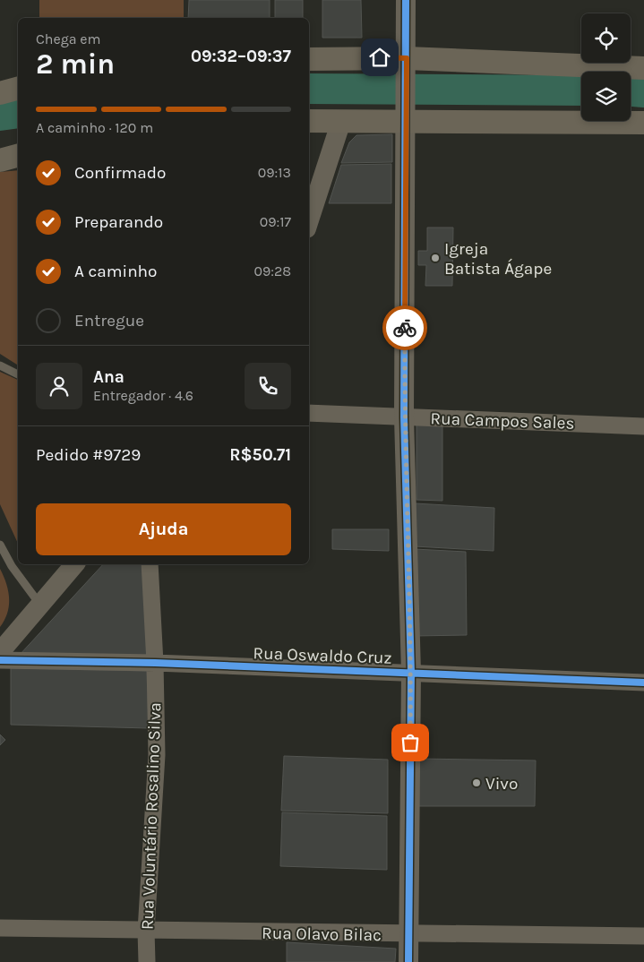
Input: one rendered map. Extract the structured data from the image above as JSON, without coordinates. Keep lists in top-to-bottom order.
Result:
{
  "streets": {
    "street": [
      "Rua Campos Sales",
      "Rua Oswaldo Cruz",
      "Rua Voluntário Rosalino Silva",
      "Rua Olavo Bilac"
    ]
  },
  "crossings": [
    ["Rua Oswaldo Cruz", "Rua Voluntário Rosalino Silva"],
    ["Rua Voluntário Rosalino Silva", "Rua Olavo Bilac"]
  ],
  "places": ["Igreja Batista Ágape", "Vivo"],
  "page": {
    "heading": ["2 min", "Chega em", "09:32–09:37"],
    "panel": [
      "Ana",
      "Entregador · 4.6",
      "Pedido #9729",
      "R$50.71"
    ],
    "bar": "A caminho · 120 m",
    "list": [
      ["Confirmado", "09:13"],
      ["Preparando", "09:17"],
      ["A caminho", "09:28"],
      "Entregue"
    ],
    "buttons": "Ajuda"
  }
}
